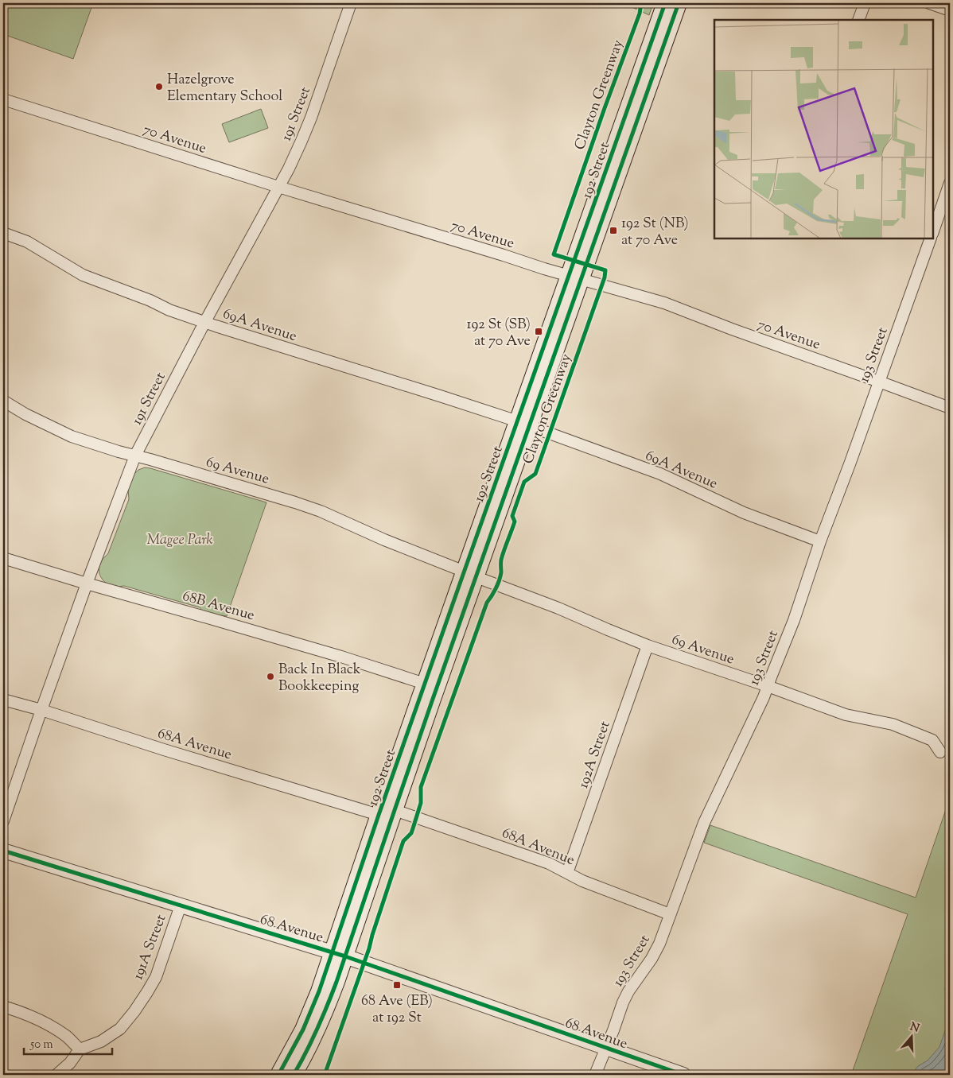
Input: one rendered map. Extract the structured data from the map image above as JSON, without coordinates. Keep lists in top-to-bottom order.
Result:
{
  "streets": {
    "main road": ["192 Street"],
    "street": [
      "191 Street",
      "70 Avenue",
      "69A Avenue",
      "193 Street",
      "69 Avenue",
      "68B Avenue",
      "68A Avenue",
      "192A Street",
      "68 Avenue",
      "191A Street"
    ],
    "cycle path": ["Clayton Greenway"]
  },
  "crossings": [
    ["191 Street", "70 Avenue"],
    ["191 Street", "69A Avenue"],
    ["191 Street", "69 Avenue"],
    ["191 Street", "68B Avenue"],
    ["191 Street", "68A Avenue"],
    ["70 Avenue", "192 Street"],
    ["70 Avenue", "193 Street"],
    ["192 Street", "69A Avenue"],
    ["192 Street", "69 Avenue"],
    ["192 Street", "68B Avenue"],
    ["192 Street", "68A Avenue"],
    ["192 Street", "68 Avenue"],
    ["69A Avenue", "193 Street"],
    ["193 Street", "69 Avenue"],
    ["193 Street", "68A Avenue"],
    ["193 Street", "68 Avenue"],
    ["69 Avenue", "192A Street"],
    ["68A Avenue", "192A Street"],
    ["68 Avenue", "191A Street"]
  ],
  "parks": ["Magee Park"],
  "places": {
    "other": ["Hazelgrove Elementary School", "Back In Black Bookkeeping"],
    "transit": ["192 St (NB) at 70 Ave", "192 St (SB) at 70 Ave", "68 Ave (EB) at 192 St"]
  },
  "scale_bar": "50 m",
  "north": "top"
}
